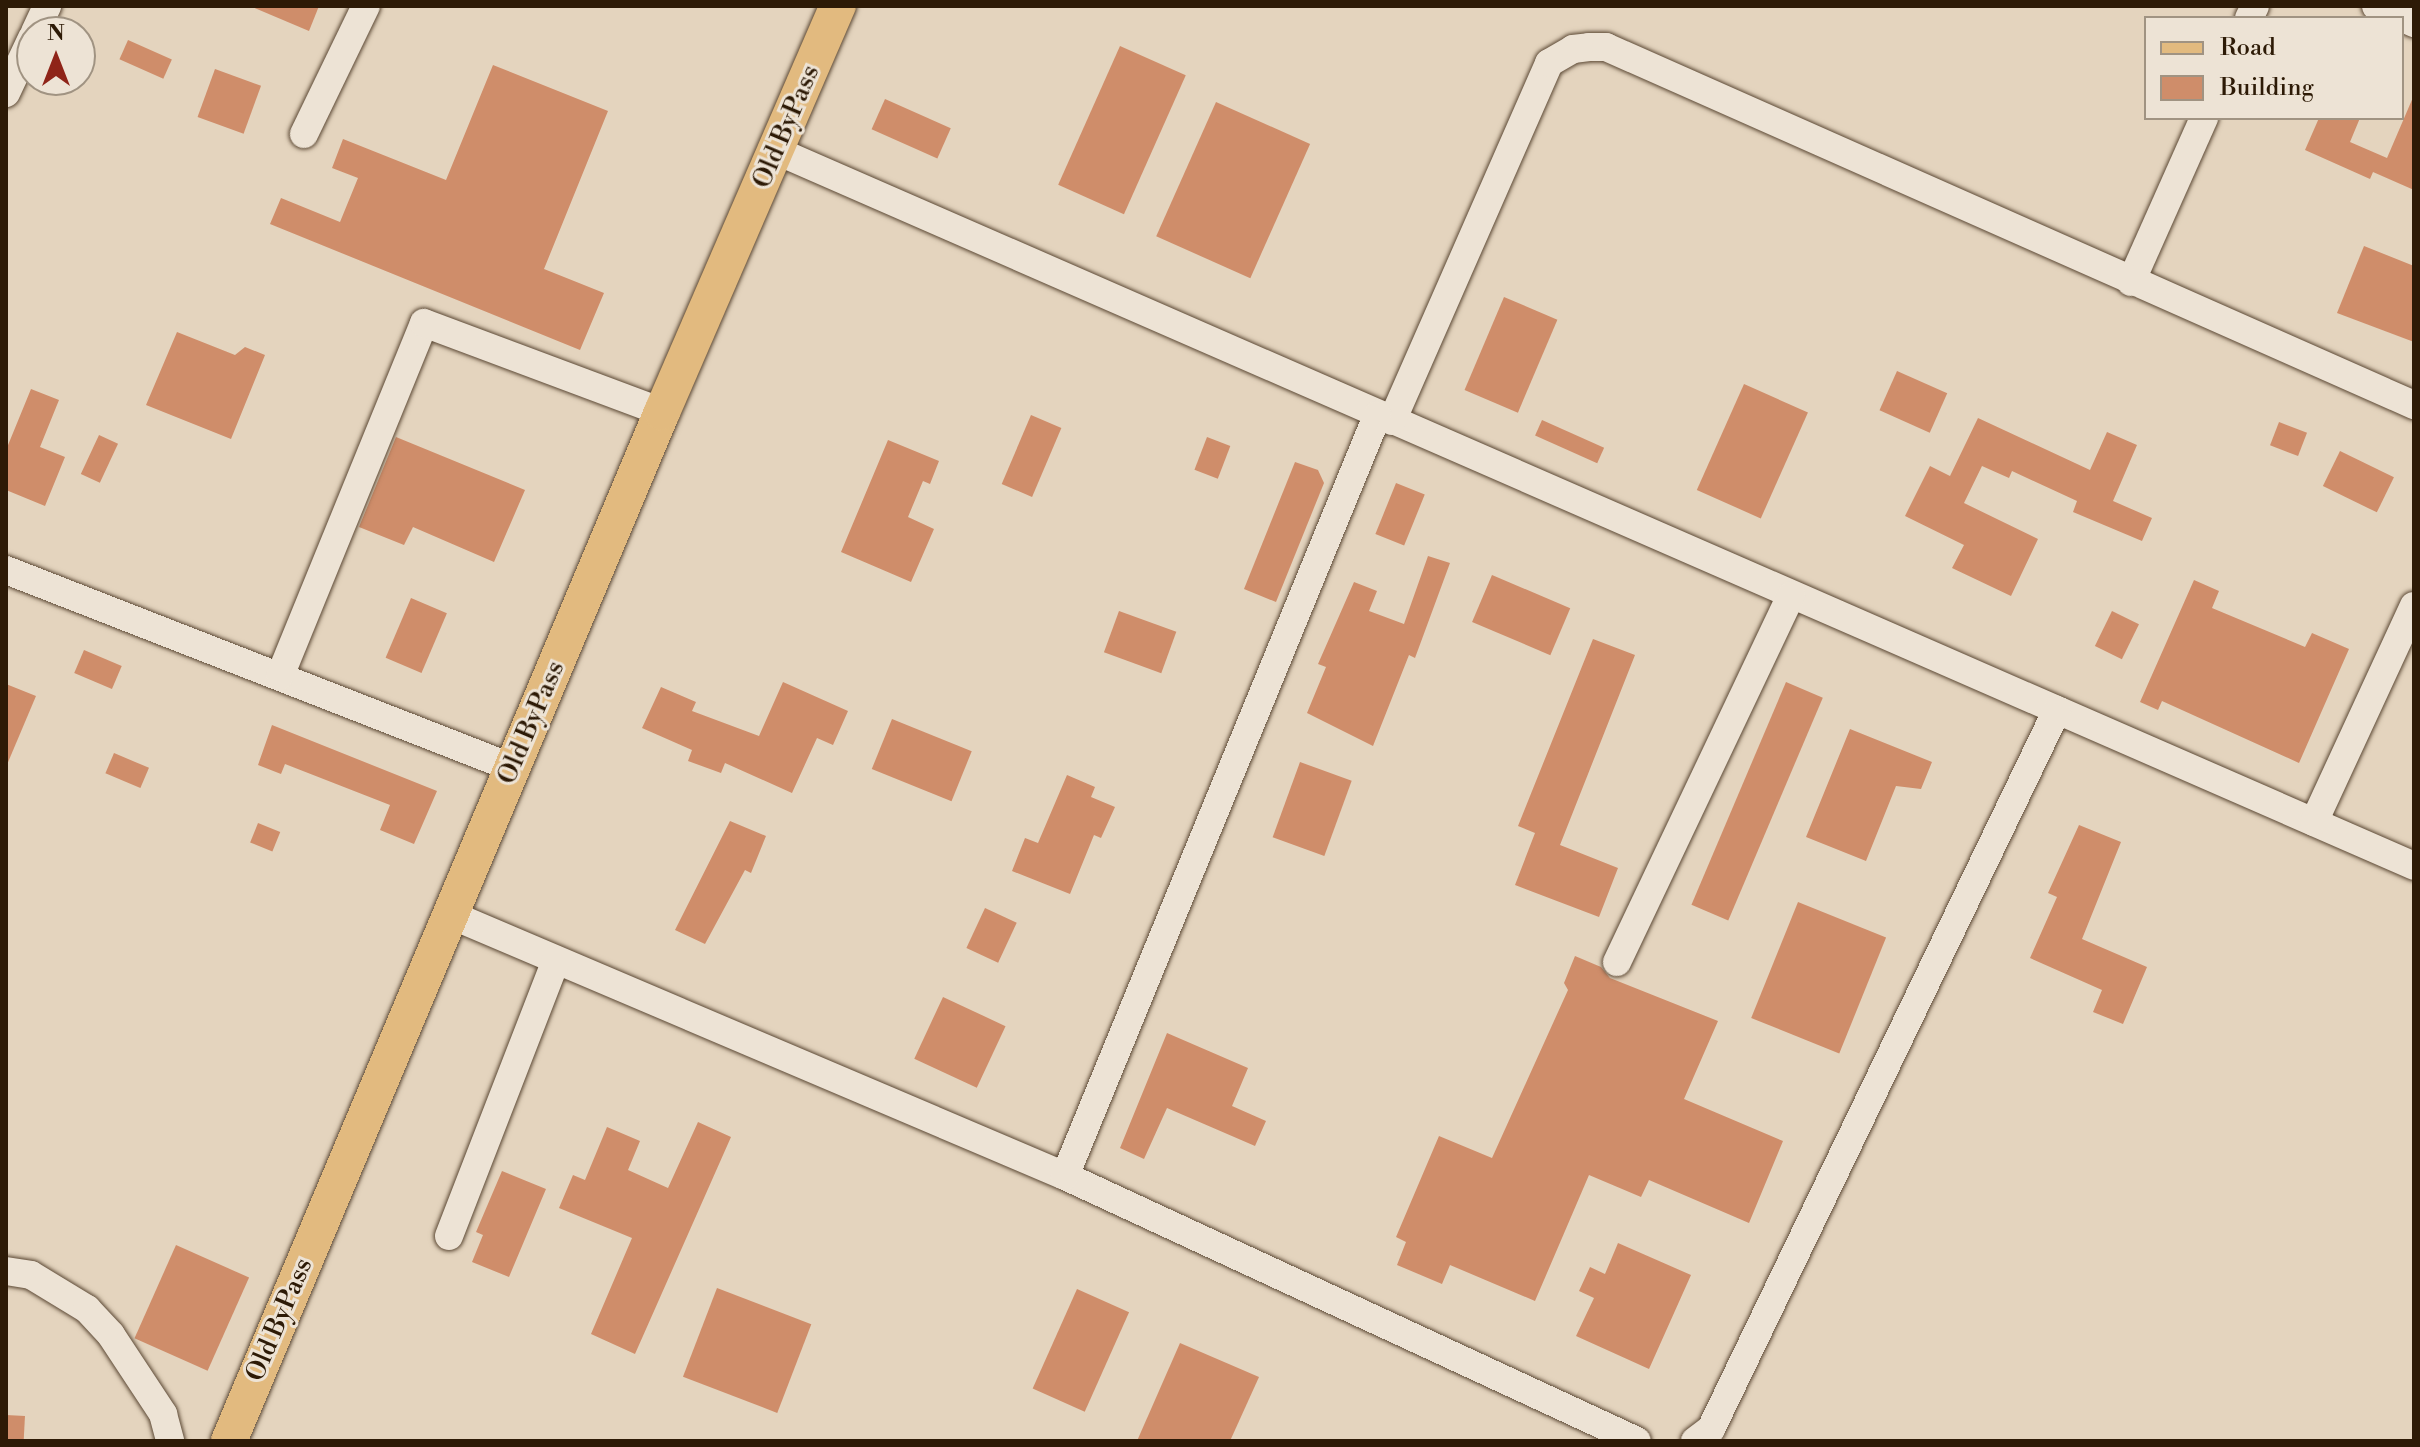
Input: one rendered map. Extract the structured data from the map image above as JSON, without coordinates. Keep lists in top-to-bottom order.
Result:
{
  "streets": {
    "main road": ["Old ByPass"]
  },
  "legend": ["Road", "Building"],
  "north": "top"
}
